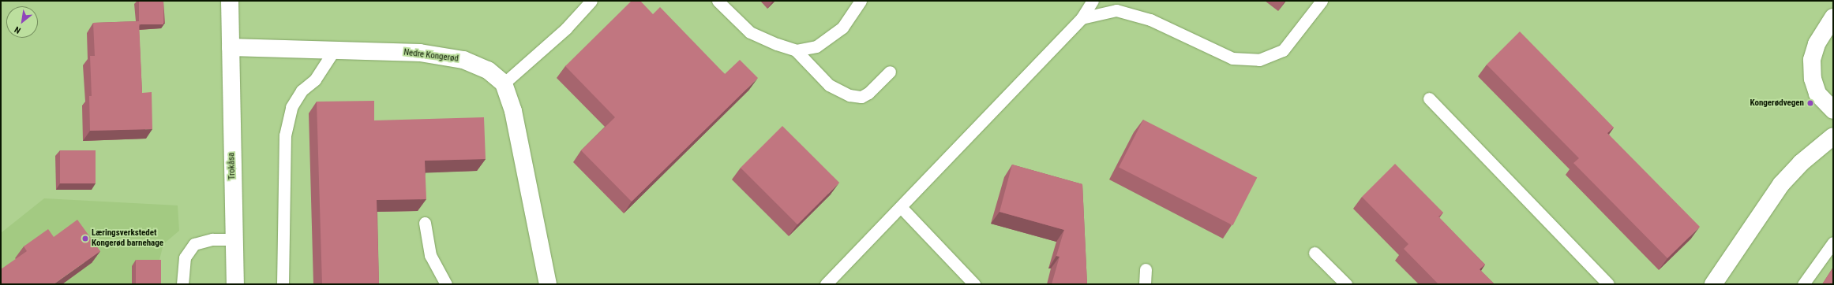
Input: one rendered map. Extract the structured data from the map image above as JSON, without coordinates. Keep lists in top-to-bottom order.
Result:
{
  "streets": {
    "street": ["Nedre Kongerød", "Trokåsa"]
  },
  "crossings": [
    ["Nedre Kongerød", "Trokåsa"]
  ],
  "places": ["Kongerødvegen", "Læringsverkstedet Kongerød barnehage"],
  "north": "bottom left"
}
